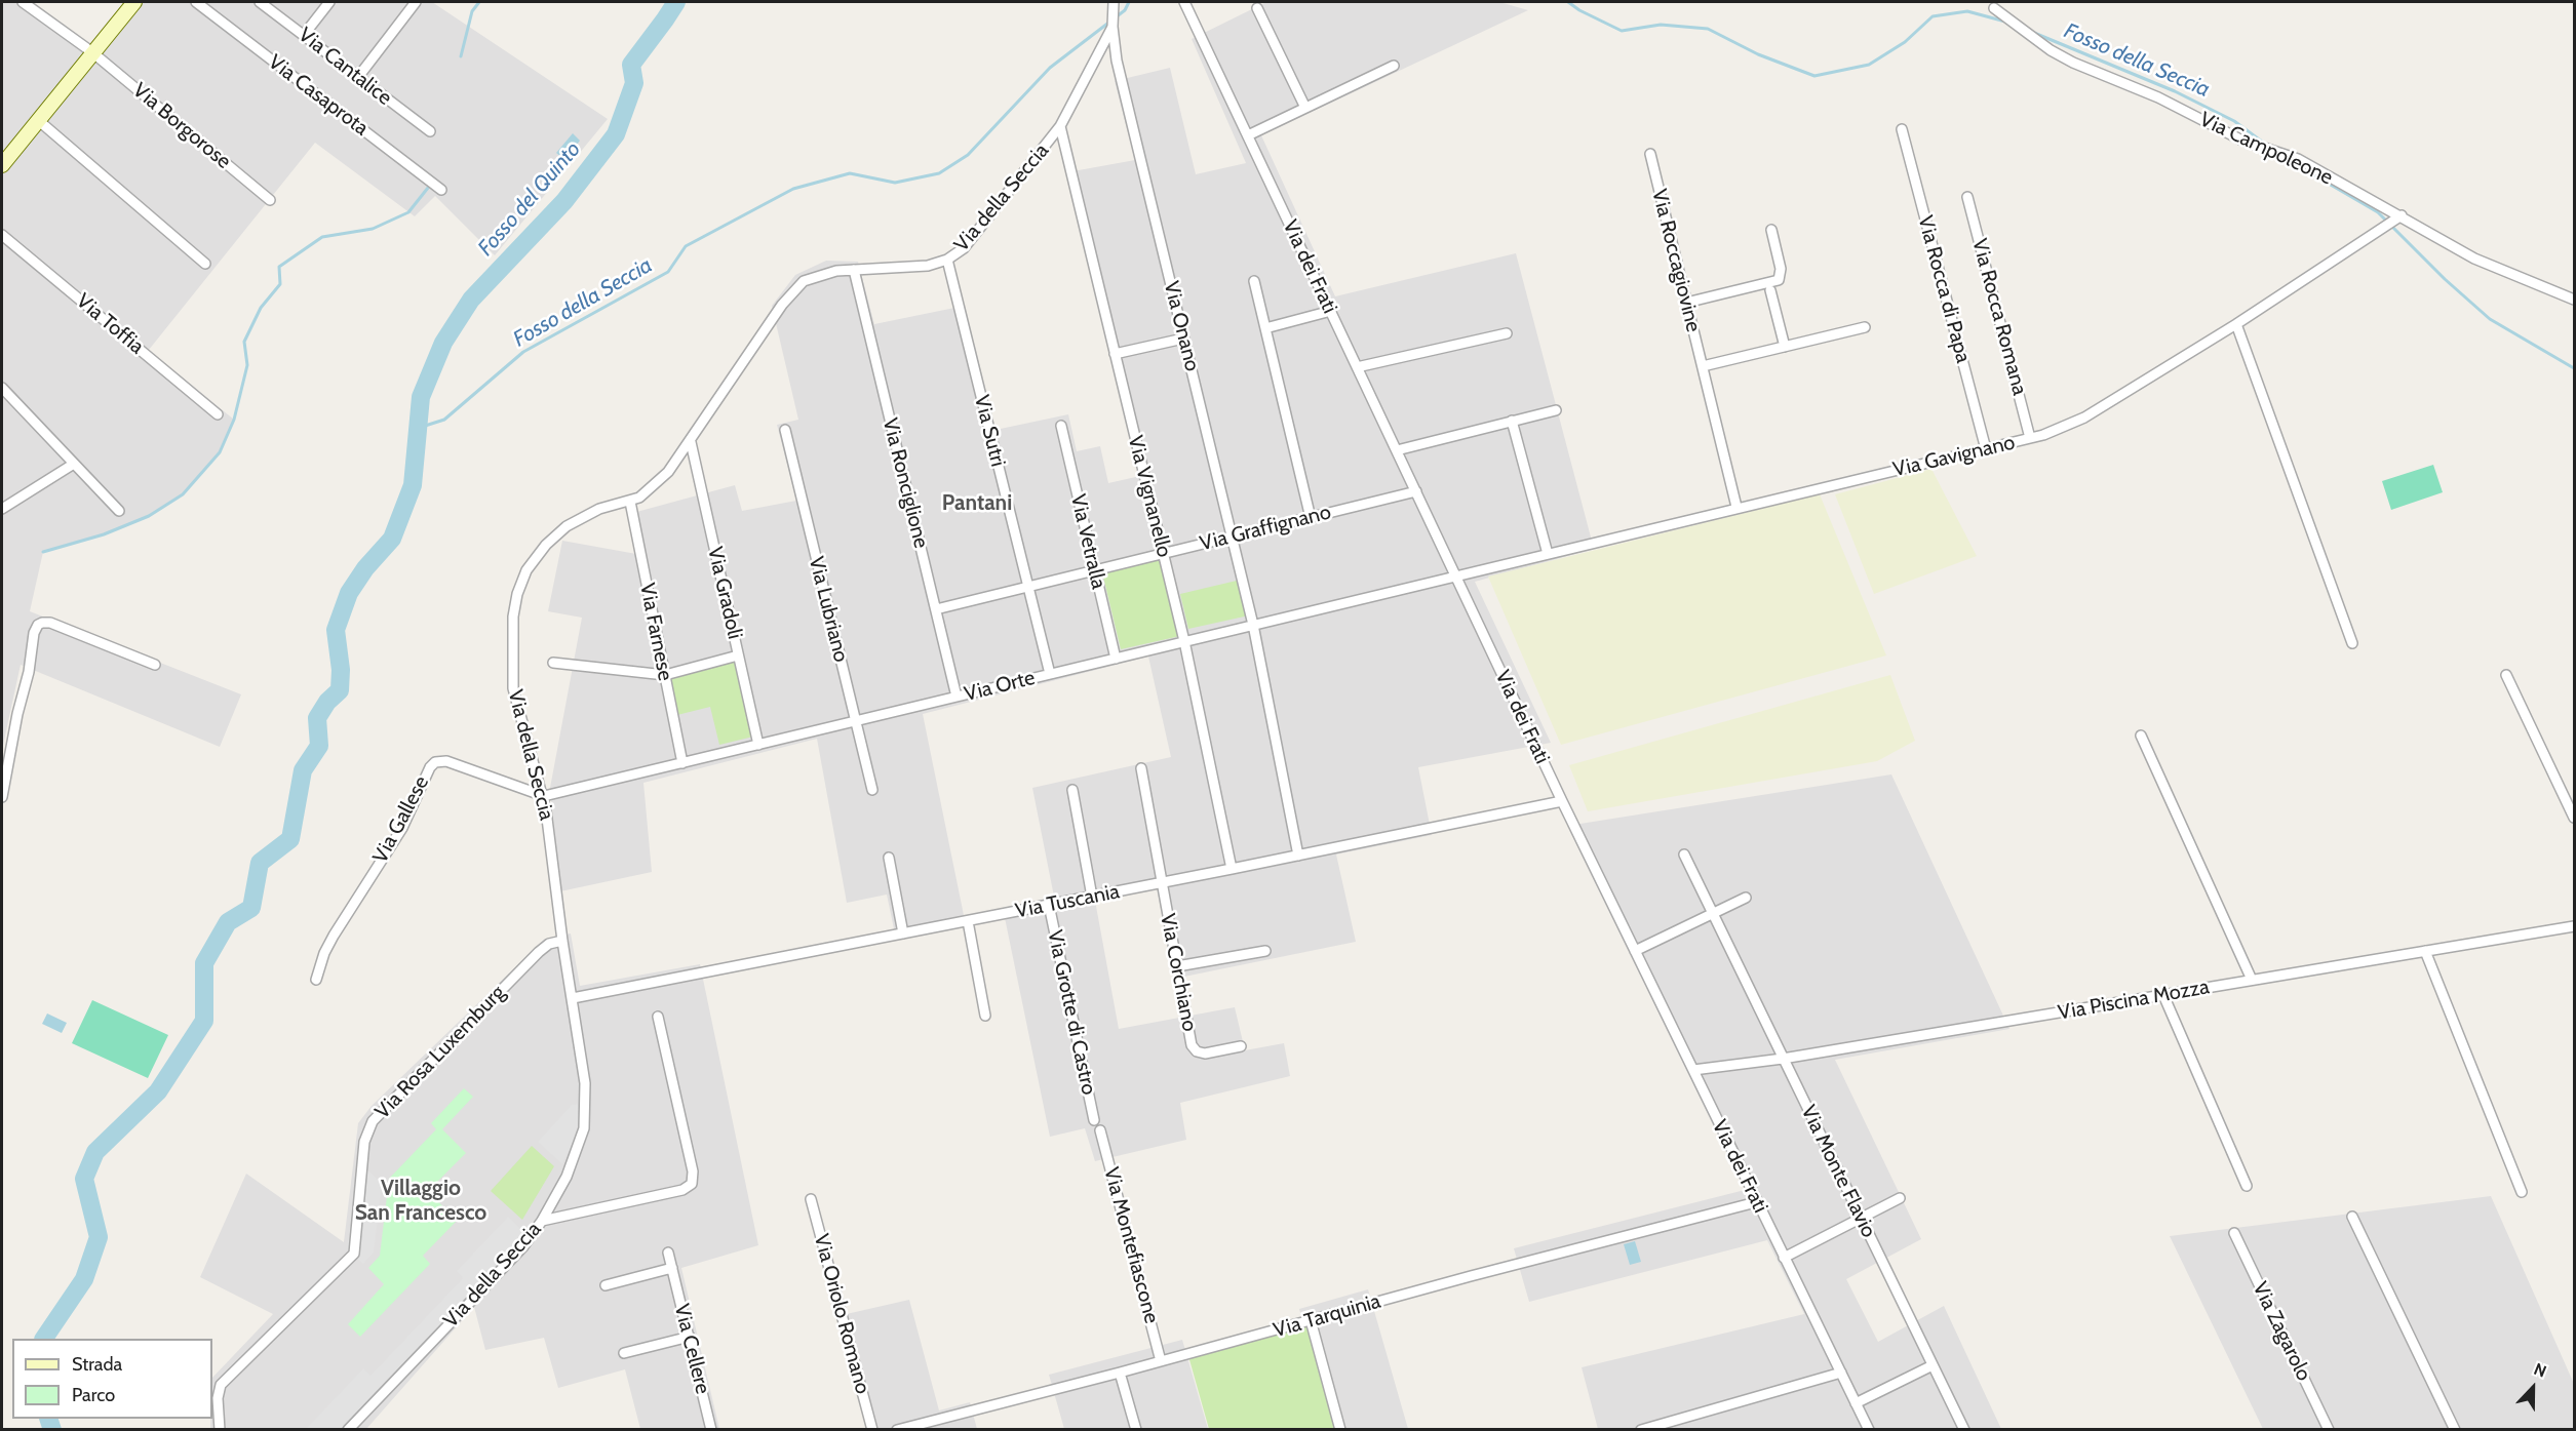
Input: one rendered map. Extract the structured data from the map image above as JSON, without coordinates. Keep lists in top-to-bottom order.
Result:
{
  "streets": {
    "street": [
      "Via Cantalice",
      "Via Casaprota",
      "Via Borgorose",
      "Via Campoleone",
      "Via della Seccia",
      "Via Roccagiovine",
      "Via dei Frati",
      "Via Rocca di Papa",
      "Via Rocca Romana",
      "Via Toffia",
      "Via Onano",
      "Via Sutri",
      "Via Gavignano",
      "Via Ronciglione",
      "Via Vignanello",
      "Via Graffignano",
      "Via Vetralla",
      "Via Gradoli",
      "Via Lubriano",
      "Via Farnese",
      "Via Orte",
      "Via Gallese",
      "Via Tuscania",
      "Via Corchiano",
      "Via Piscina Mozza",
      "Via Grotte di Castro",
      "Via Rosa Luxemburg",
      "Via Monte Flavio",
      "Via Montefiascone",
      "Via Oriolo Romano",
      "Via Tarquinia",
      "Via Zagarolo",
      "Via Cellere"
    ]
  },
  "crossings": [
    ["Via Campoleone", "Via Gavignano"],
    ["Via della Seccia", "Via Onano"],
    ["Via della Seccia", "Via Sutri"],
    ["Via della Seccia", "Via Ronciglione"],
    ["Via della Seccia", "Via Vignanello"],
    ["Via della Seccia", "Via Gradoli"],
    ["Via della Seccia", "Via Farnese"],
    ["Via della Seccia", "Via Orte"],
    ["Via della Seccia", "Via Gallese"],
    ["Via della Seccia", "Via Tuscania"],
    ["Via della Seccia", "Via Rosa Luxemburg"],
    ["Via Roccagiovine", "Via Gavignano"],
    ["Via dei Frati", "Via Gavignano"],
    ["Via dei Frati", "Via Graffignano"],
    ["Via dei Frati", "Via Orte"],
    ["Via dei Frati", "Via Tuscania"],
    ["Via dei Frati", "Via Piscina Mozza"],
    ["Via dei Frati", "Via Tarquinia"],
    ["Via Rocca di Papa", "Via Gavignano"],
    ["Via Rocca Romana", "Via Gavignano"],
    ["Via Onano", "Via Graffignano"],
    ["Via Onano", "Via Orte"],
    ["Via Onano", "Via Tuscania"],
    ["Via Sutri", "Via Graffignano"],
    ["Via Sutri", "Via Orte"],
    ["Via Gavignano", "Via Orte"],
    ["Via Ronciglione", "Via Graffignano"],
    ["Via Ronciglione", "Via Orte"],
    ["Via Vignanello", "Via Graffignano"],
    ["Via Vignanello", "Via Orte"],
    ["Via Vignanello", "Via Tuscania"],
    ["Via Graffignano", "Via Vetralla"],
    ["Via Vetralla", "Via Orte"],
    ["Via Gradoli", "Via Orte"],
    ["Via Lubriano", "Via Orte"],
    ["Via Farnese", "Via Orte"],
    ["Via Orte", "Via Gallese"],
    ["Via Tuscania", "Via Corchiano"],
    ["Via Tuscania", "Via Grotte di Castro"],
    ["Via Piscina Mozza", "Via Monte Flavio"],
    ["Via Montefiascone", "Via Tarquinia"]
  ],
  "districts": ["Pantani", "Villaggio San Francesco"],
  "water": ["Fosso della Seccia", "Fosso del Quinto"],
  "legend": ["Strada", "Parco"],
  "north": "top"
}
